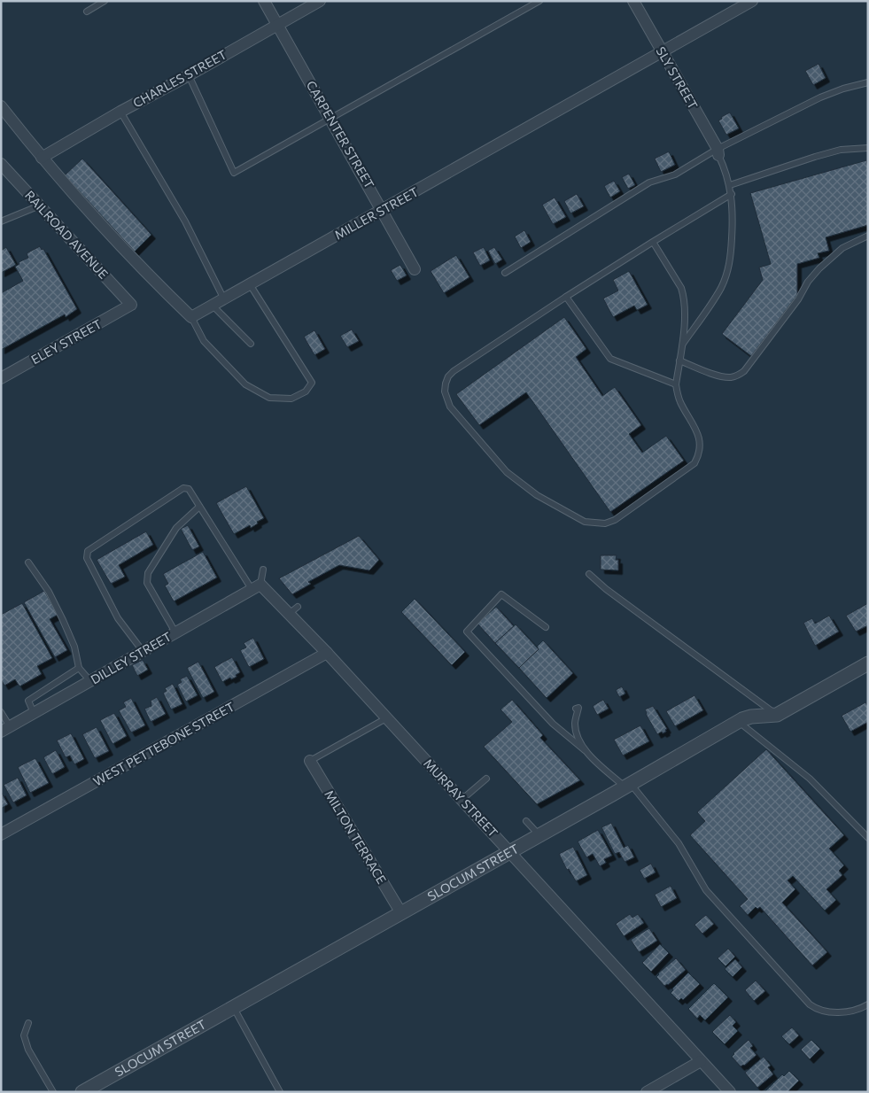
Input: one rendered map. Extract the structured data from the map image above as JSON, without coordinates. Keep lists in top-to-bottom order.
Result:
{
  "streets": {
    "street": [
      "SLY STREET",
      "CHARLES STREET",
      "CARPENTER STREET",
      "MILLER STREET",
      "RAILROAD AVENUE",
      "ELEY STREET",
      "DILLEY STREET",
      "WEST PETTEBONE STREET",
      "MURRAY STREET",
      "MILTON TERRACE",
      "SLOCUM STREET"
    ]
  },
  "crossings": [
    ["SLY STREET", "MILLER STREET"],
    ["CHARLES STREET", "CARPENTER STREET"],
    ["CARPENTER STREET", "MILLER STREET"],
    ["RAILROAD AVENUE", "ELEY STREET"],
    ["DILLEY STREET", "MURRAY STREET"],
    ["WEST PETTEBONE STREET", "MURRAY STREET"],
    ["MURRAY STREET", "SLOCUM STREET"],
    ["MILTON TERRACE", "SLOCUM STREET"]
  ]
}
